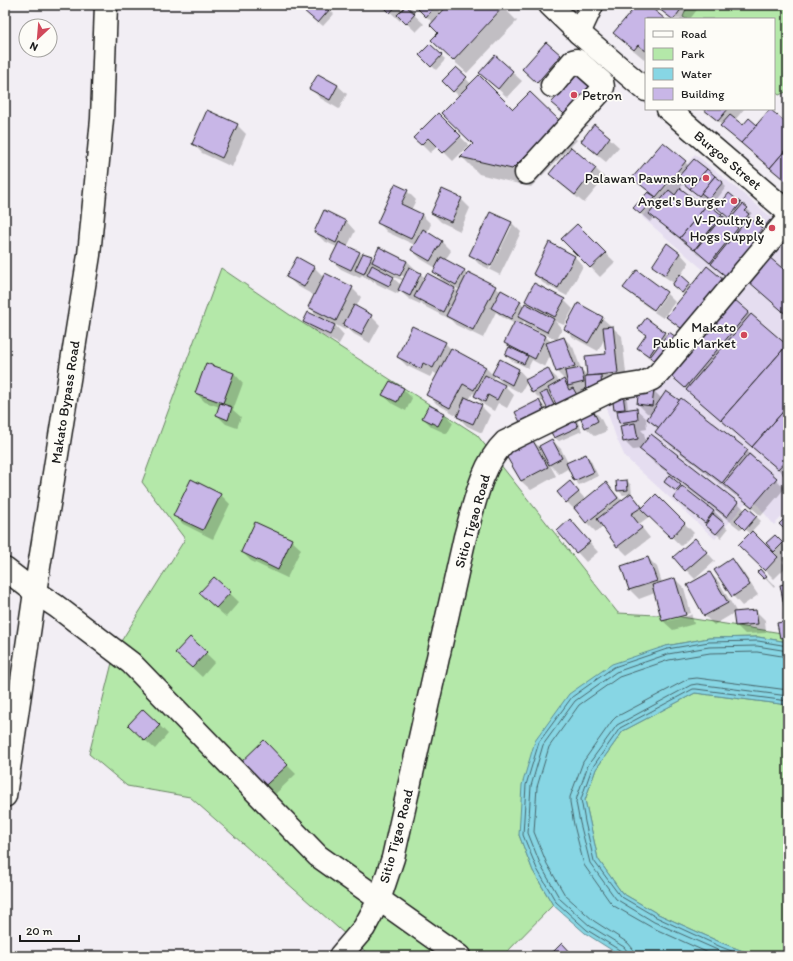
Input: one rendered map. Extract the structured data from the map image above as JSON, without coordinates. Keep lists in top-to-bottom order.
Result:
{
  "streets": {
    "street": ["Burgos Street", "Makato Bypass Road", "Sitio Tigao Road"]
  },
  "places": [
    "Petron",
    "Palawan Pawnshop",
    "Angel's Burger",
    "V-Poultry & Hogs Supply",
    "Makato Public Market"
  ],
  "legend": [
    "Road",
    "Park",
    "Water",
    "Building"
  ],
  "scale_bar": "20 m",
  "north": "bottom left"
}
